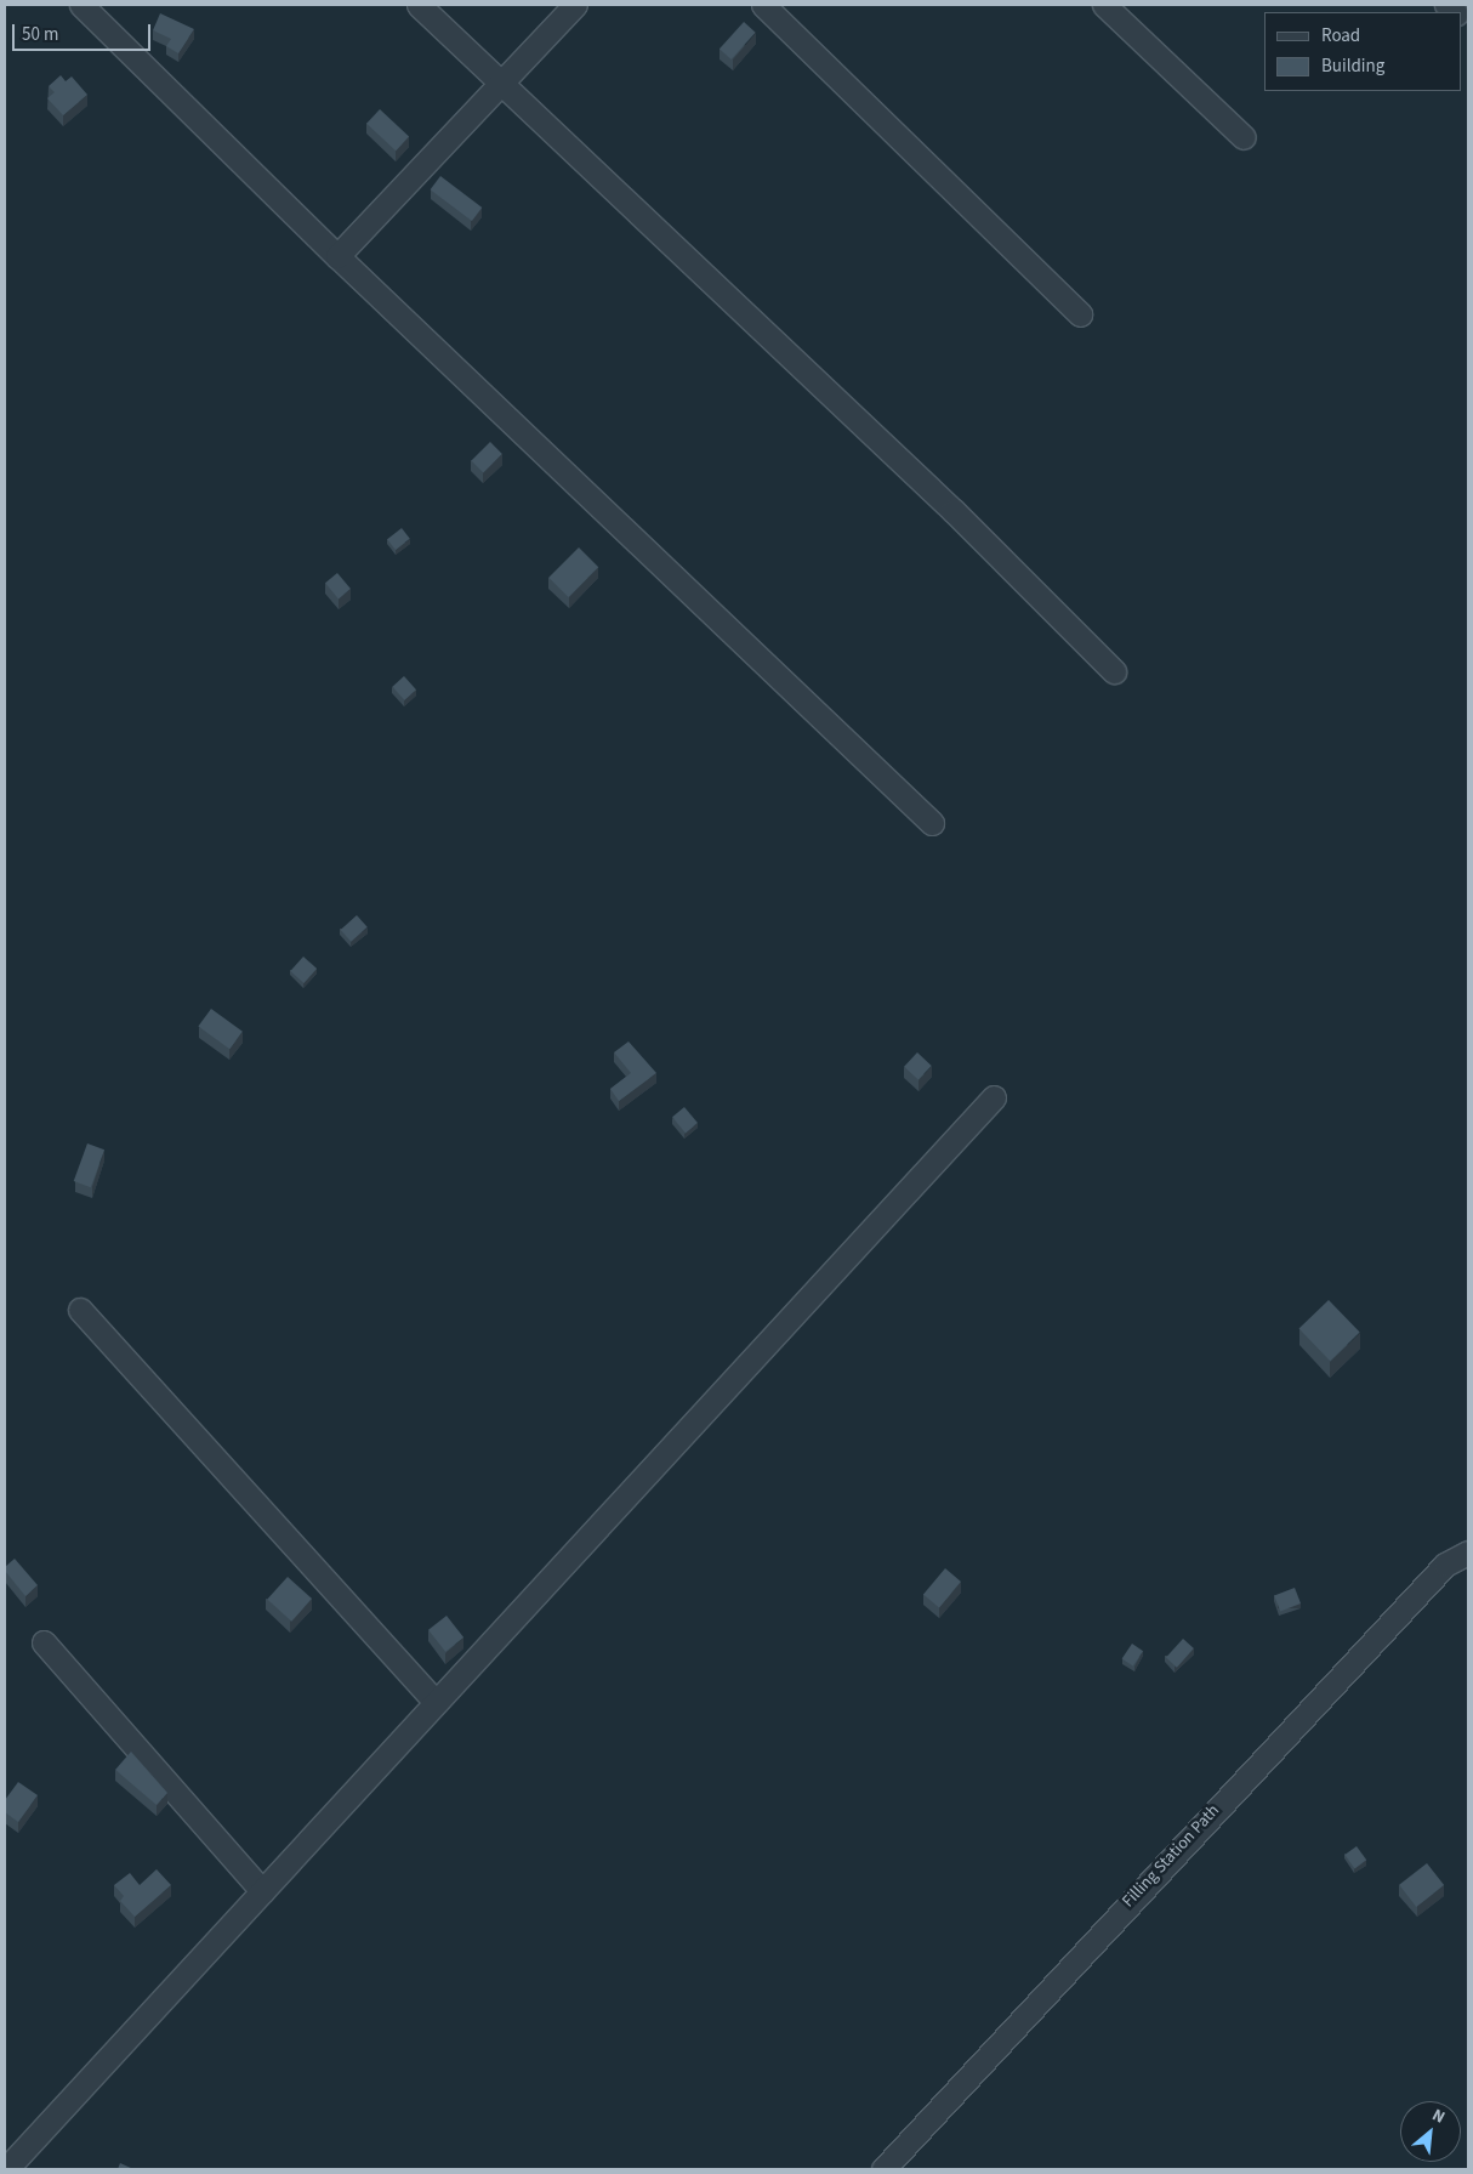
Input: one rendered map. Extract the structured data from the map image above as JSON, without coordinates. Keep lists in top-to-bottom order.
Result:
{
  "streets": {
    "street": ["Filling Station Path"]
  },
  "legend": ["Road", "Building"],
  "scale_bar": "50 m",
  "north": "top right"
}
